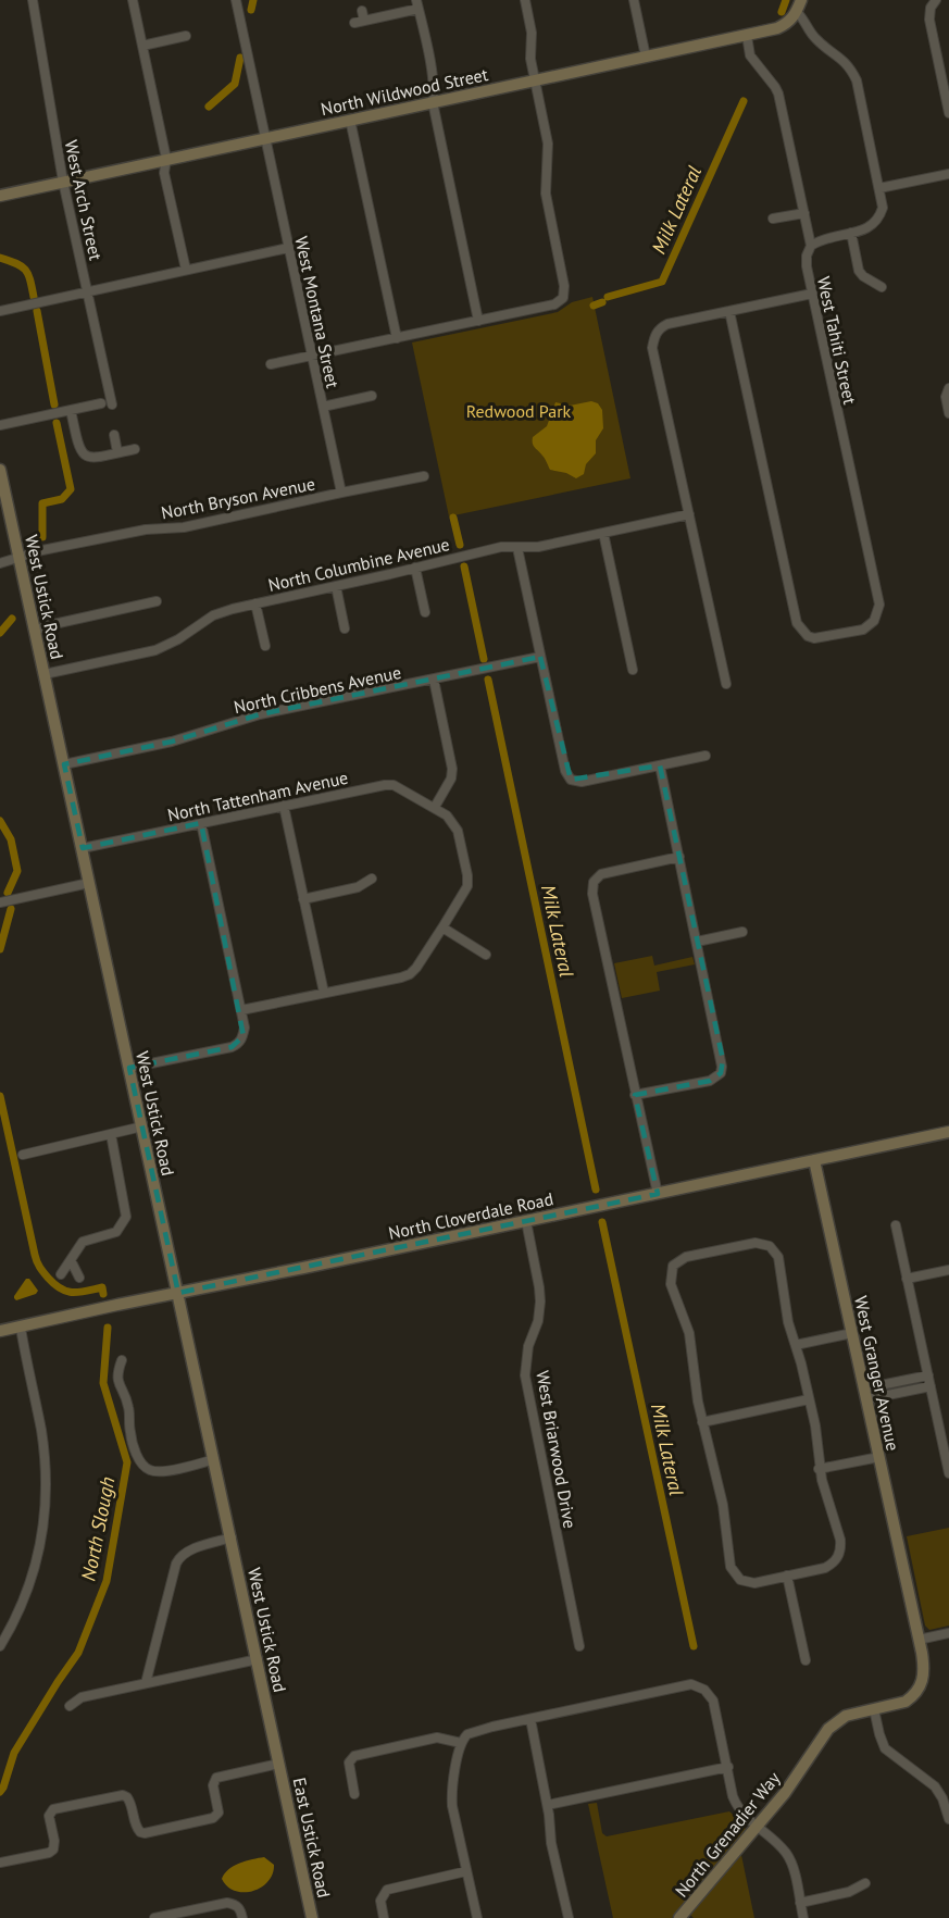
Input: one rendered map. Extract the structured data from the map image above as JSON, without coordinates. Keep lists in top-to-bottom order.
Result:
{
  "streets": {
    "main road": [
      "North Wildwood Street",
      "West Ustick Road",
      "North Cloverdale Road",
      "West Granger Avenue",
      "North Grenadier Way",
      "East Ustick Road"
    ],
    "street": [
      "West Arch Street",
      "West Montana Street",
      "West Tahiti Street",
      "North Bryson Avenue",
      "North Columbine Avenue",
      "North Cribbens Avenue",
      "North Tattenham Avenue",
      "West Briarwood Drive"
    ]
  },
  "crossings": [
    ["North Wildwood Street", "West Arch Street"],
    ["North Wildwood Street", "West Montana Street"],
    ["North Wildwood Street", "West Tahiti Street"],
    ["West Montana Street", "North Bryson Avenue"],
    ["North Bryson Avenue", "West Ustick Road"],
    ["North Columbine Avenue", "West Ustick Road"],
    ["West Ustick Road", "North Cribbens Avenue"],
    ["West Ustick Road", "North Tattenham Avenue"],
    ["West Ustick Road", "North Cloverdale Road"],
    ["West Ustick Road", "East Ustick Road"],
    ["North Cloverdale Road", "West Granger Avenue"],
    ["North Cloverdale Road", "West Briarwood Drive"],
    ["West Granger Avenue", "North Grenadier Way"]
  ],
  "water": ["Milk Lateral", "North Slough"],
  "parks": ["Redwood Park"]
}
